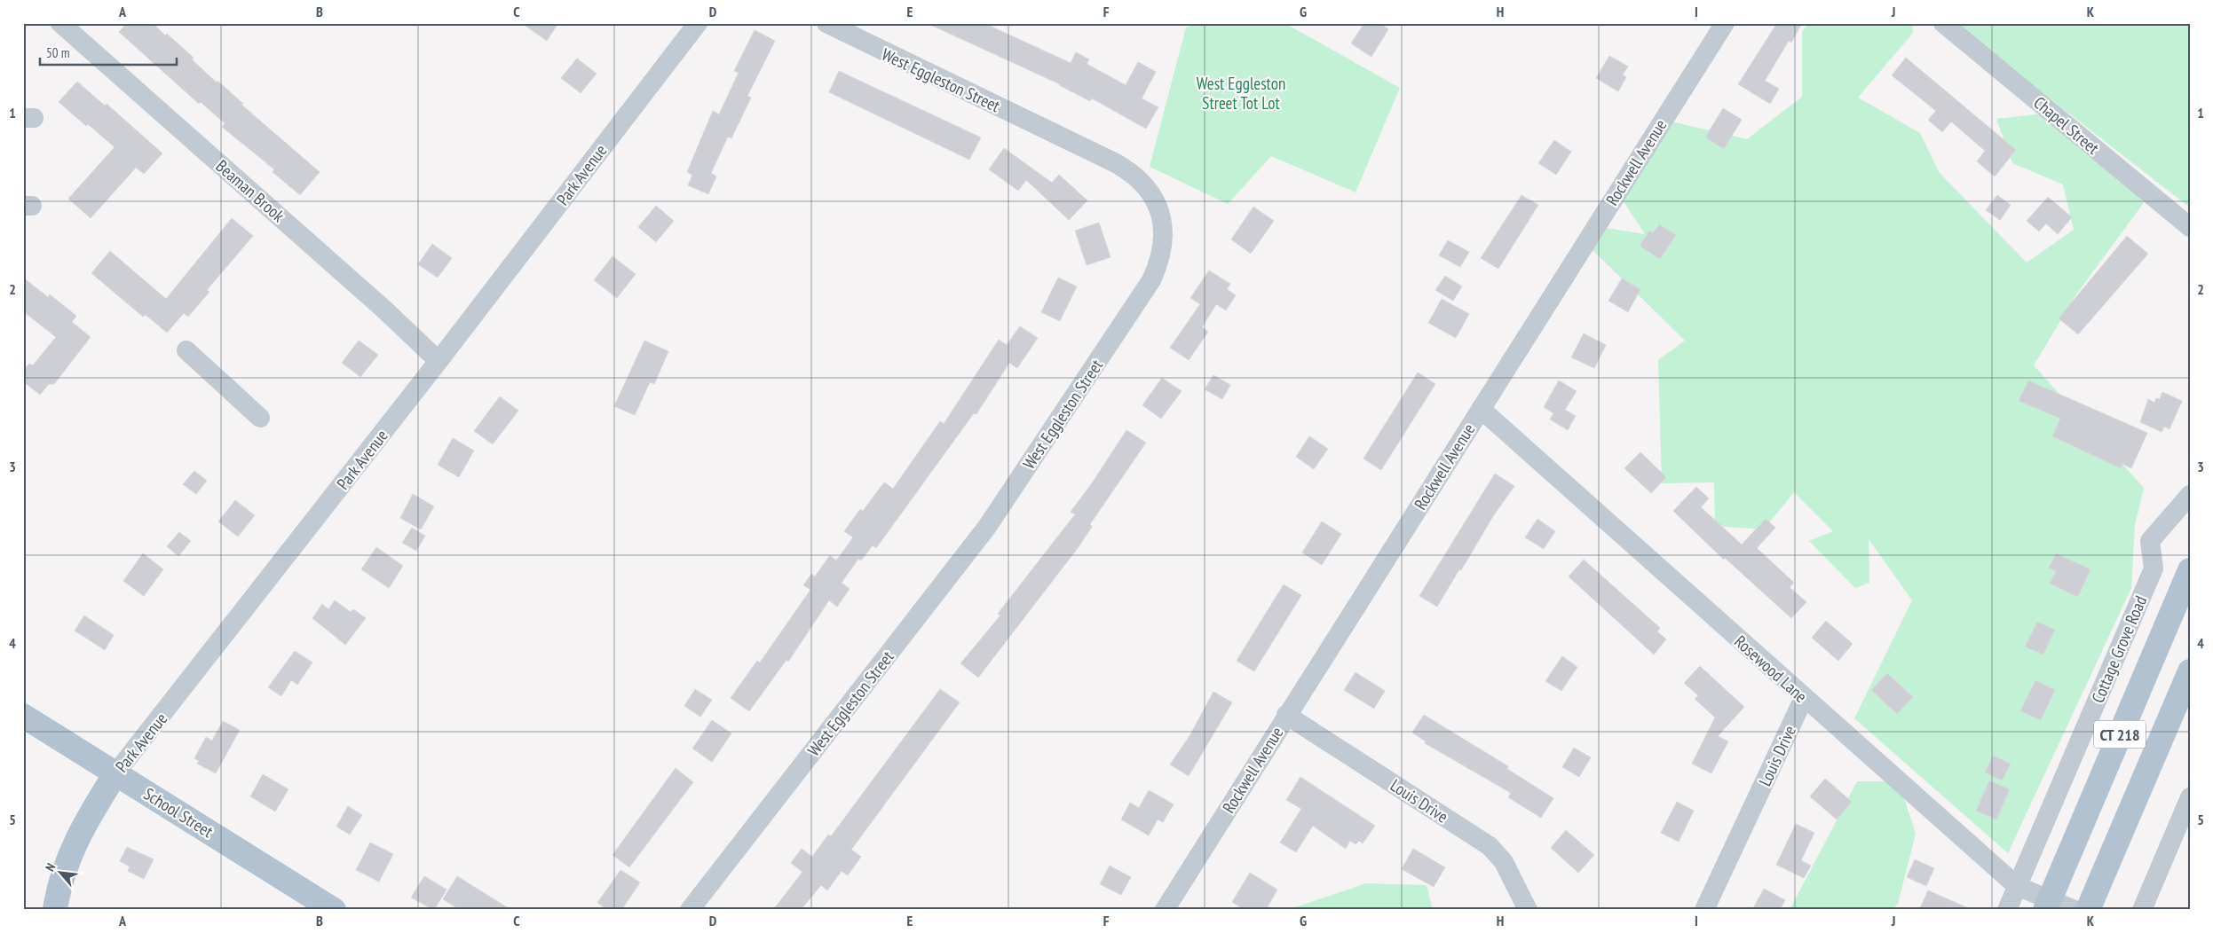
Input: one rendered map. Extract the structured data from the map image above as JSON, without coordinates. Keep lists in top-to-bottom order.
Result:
{
  "streets": {
    "main road": [
      "Park Avenue",
      "Cottage Grove Road",
      "CT 218",
      "School Street"
    ],
    "street": [
      "West Eggleston Street",
      "Chapel Street",
      "Rockwell Avenue",
      "Beaman Brook",
      "Rosewood Lane",
      "Louis Drive"
    ]
  },
  "crossings": [
    ["Rockwell Avenue", "Rosewood Lane"],
    ["Rockwell Avenue", "Louis Drive"],
    ["Park Avenue", "Beaman Brook"],
    ["Park Avenue", "School Street"],
    ["Cottage Grove Road", "Rosewood Lane"],
    ["Rosewood Lane", "Louis Drive"]
  ],
  "parks": ["West Eggleston Street Tot Lot"],
  "scale_bar": "50 m",
  "north": "top left",
  "grid": {
    "columns": [
      "A",
      "B",
      "C",
      "D",
      "E",
      "F",
      "G",
      "H",
      "I",
      "J",
      "K"
    ],
    "rows": [
      "1",
      "2",
      "3",
      "4",
      "5"
    ]
  }
}
